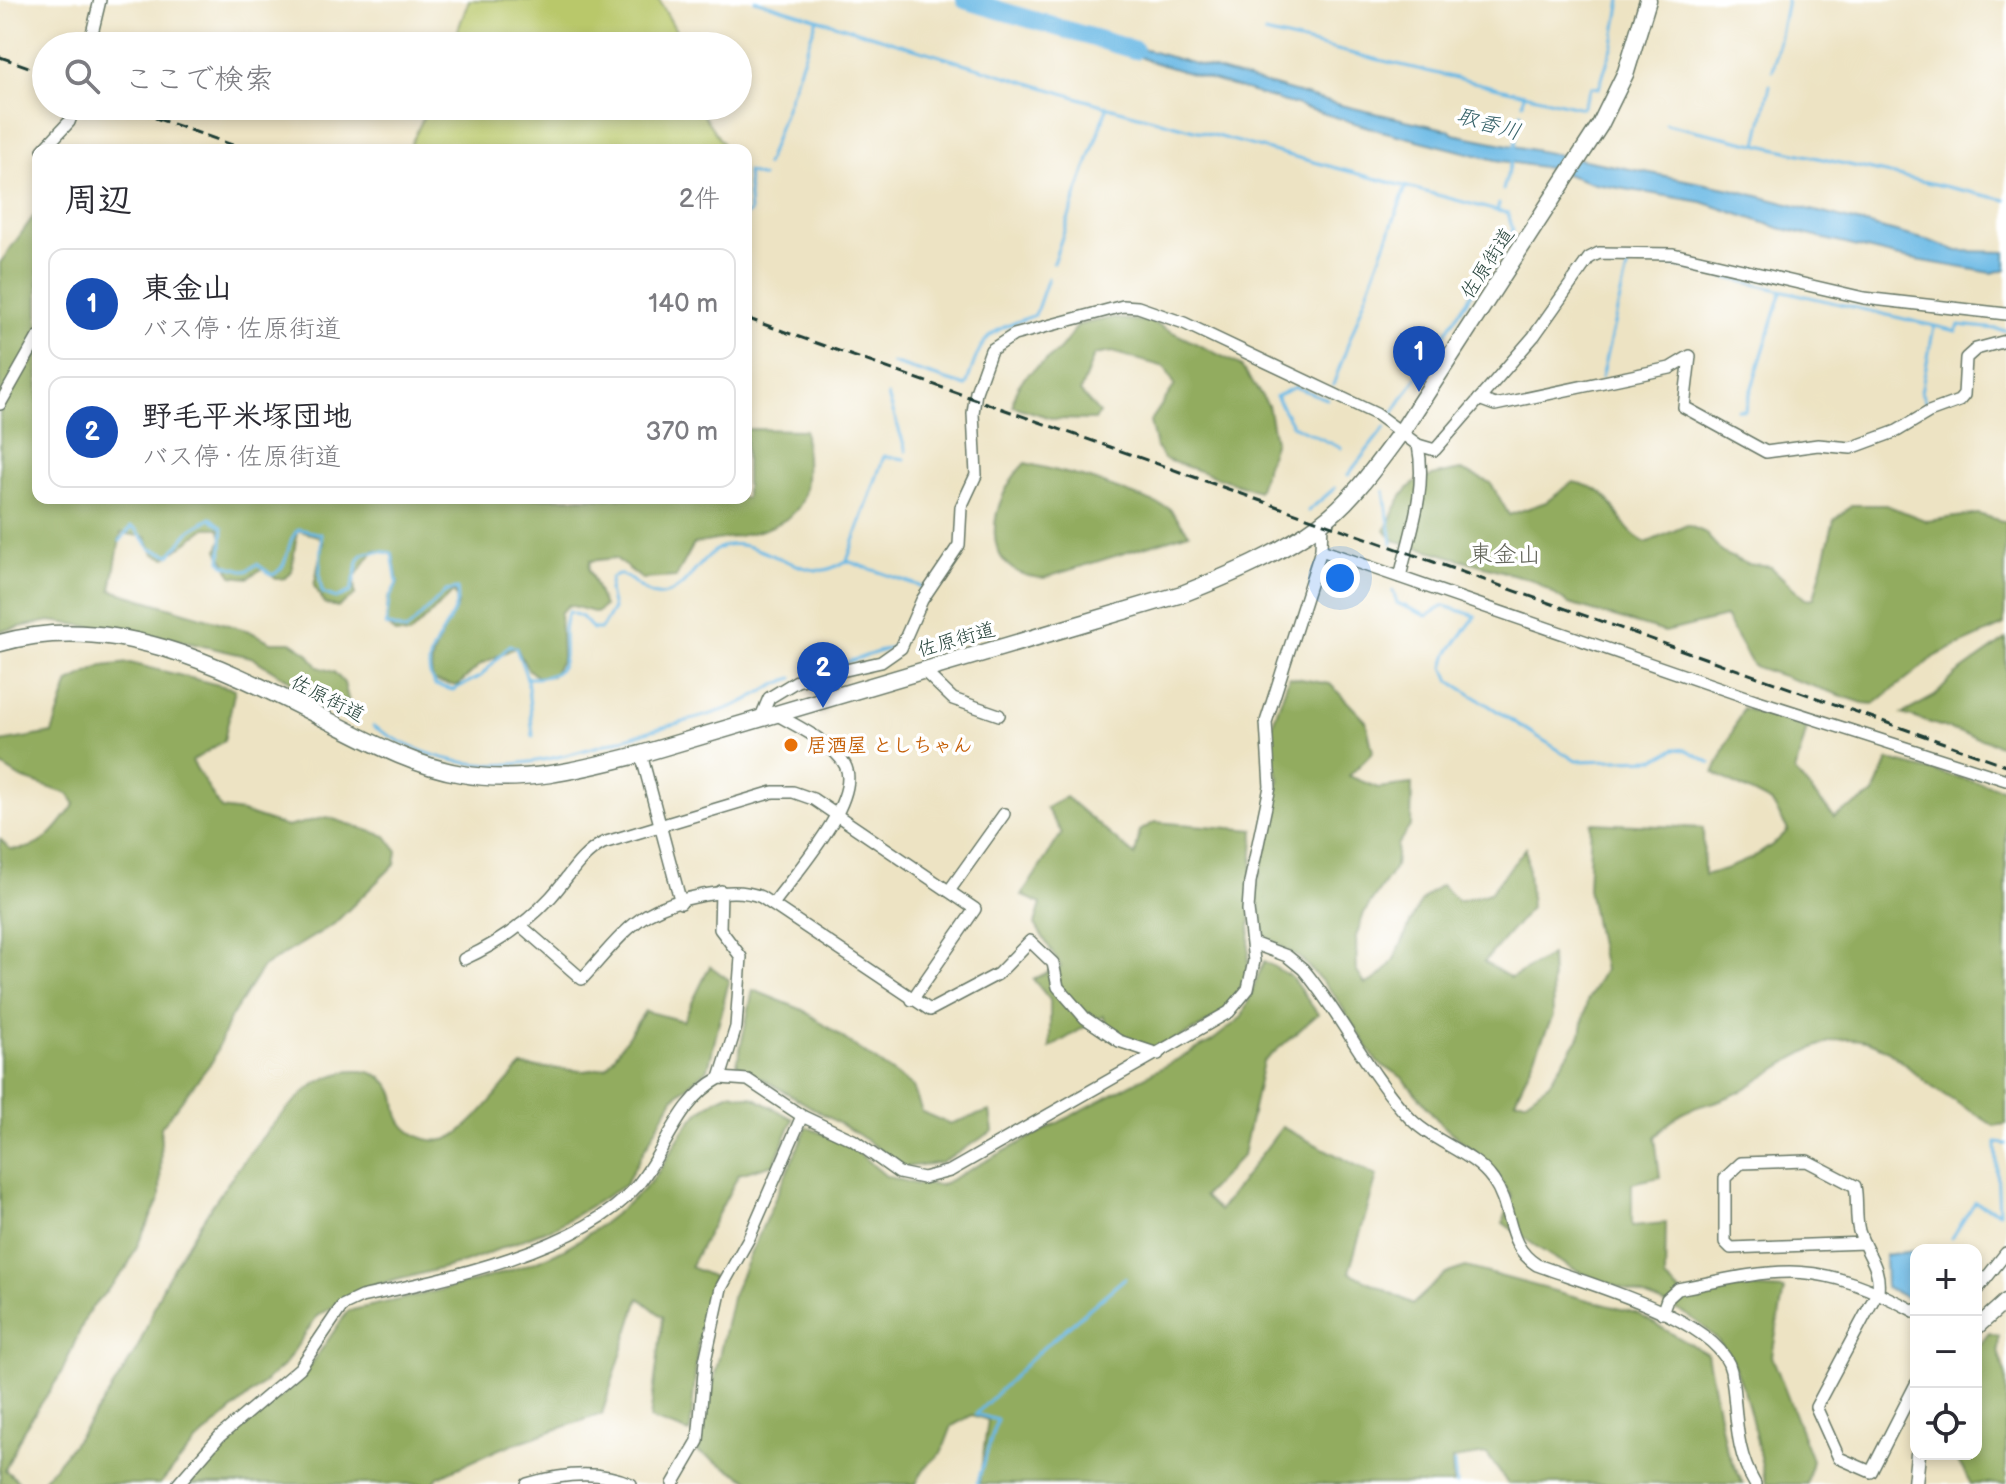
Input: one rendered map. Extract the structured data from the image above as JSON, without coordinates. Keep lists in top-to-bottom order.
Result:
{
  "streets": {
    "highway": ["佐原街道"]
  },
  "districts": ["東金山"],
  "water": ["取香川"],
  "places": ["居酒屋 としちゃん"],
  "page": {
    "search": "ここで検索",
    "heading": ["周辺", "2件"],
    "list": [
      {
        "mark": "1",
        "name": "東金山",
        "note": "バス停 · 佐原街道",
        "value": "140 m"
      },
      {
        "mark": "2",
        "name": "野毛平米塚団地",
        "note": "バス停 · 佐原街道",
        "value": "370 m"
      }
    ],
    "pins": ["1", "2"],
    "map_buttons": ["+", "−"]
  }
}
